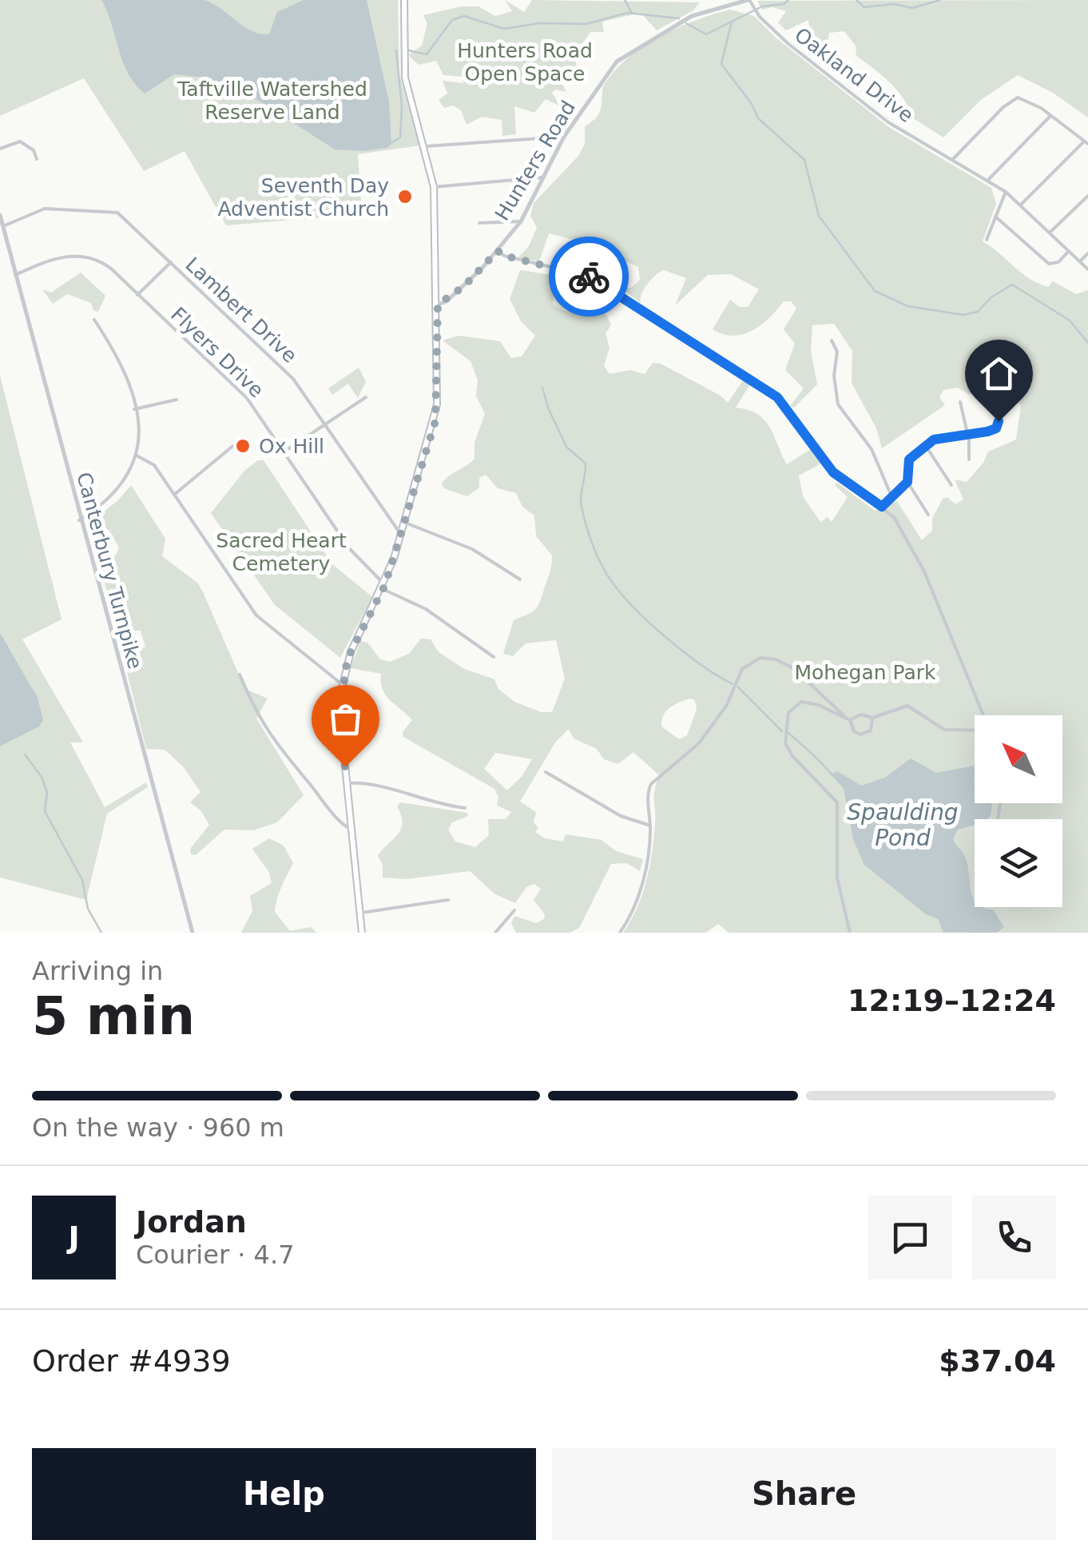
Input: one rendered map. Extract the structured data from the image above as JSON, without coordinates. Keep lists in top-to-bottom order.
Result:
{
  "streets": {
    "street": [
      "Oakland Drive",
      "Hunters Road",
      "Lambert Drive",
      "Flyers Drive",
      "Canterbury Turnpike"
    ]
  },
  "crossings": [
    ["Oakland Drive", "Hunters Road"],
    ["Lambert Drive", "Canterbury Turnpike"],
    ["Flyers Drive", "Canterbury Turnpike"]
  ],
  "water": ["Spaulding Pond"],
  "parks": [
    "Hunters Road Open Space",
    "Taftville Watershed Reserve Land",
    "Sacred Heart Cemetery",
    "Mohegan Park"
  ],
  "places": ["Seventh Day Adventist Church", "Ox Hill"],
  "north": "top left",
  "page": {
    "heading": ["5 min", "Arriving in", "12:19–12:24"],
    "panel": [
      "Jordan",
      "Courier · 4.7",
      "Order #4939",
      "$37.04"
    ],
    "bar": "On the way · 960 m",
    "round": "J",
    "buttons": ["Help", "Share"]
  }
}
